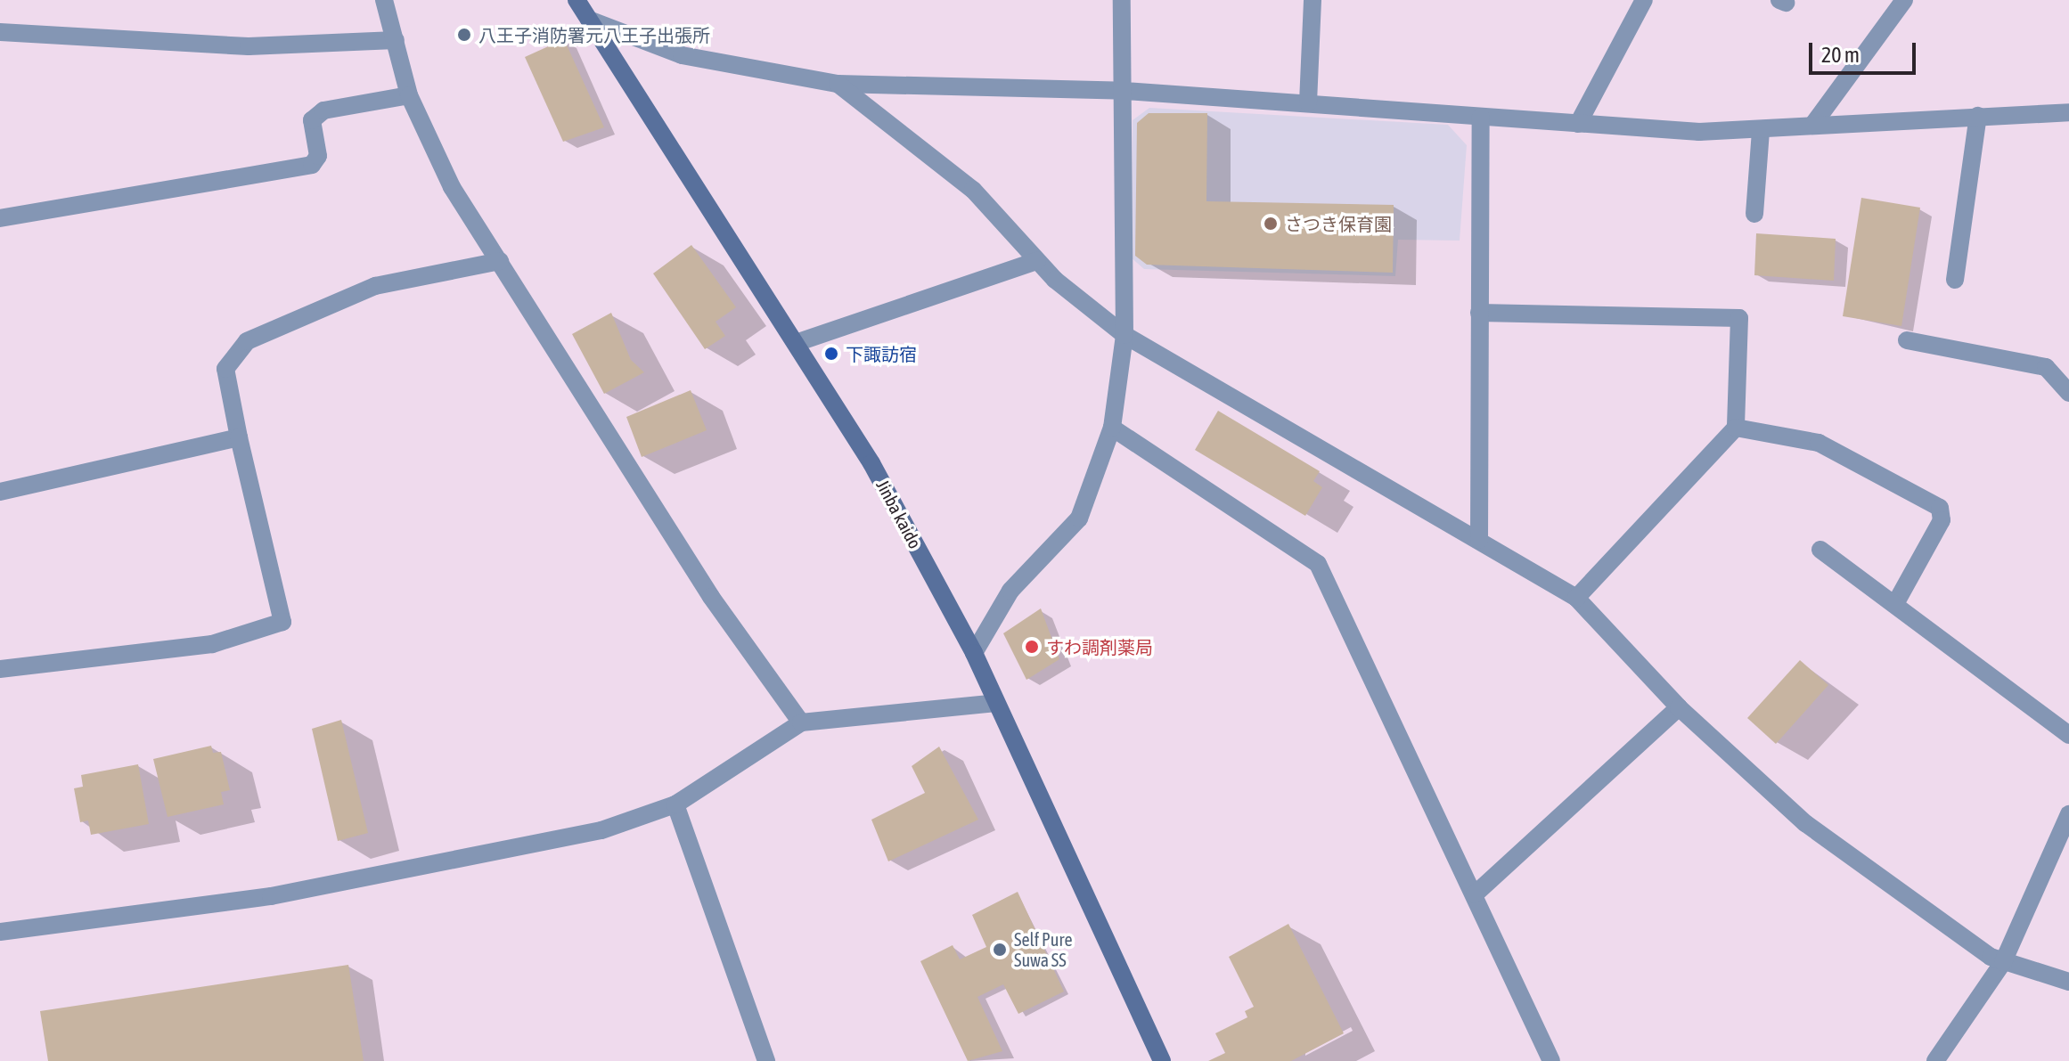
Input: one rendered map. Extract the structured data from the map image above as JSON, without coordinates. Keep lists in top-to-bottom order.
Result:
{
  "streets": {
    "main road": ["Jinba kaido"]
  },
  "places": [
    "八王子消防署元八王子出張所",
    "さつき保育園",
    "下諏訪宿",
    "すわ調剤薬局",
    "Self Pure Suwa SS"
  ],
  "scale_bar": "20 m"
}
